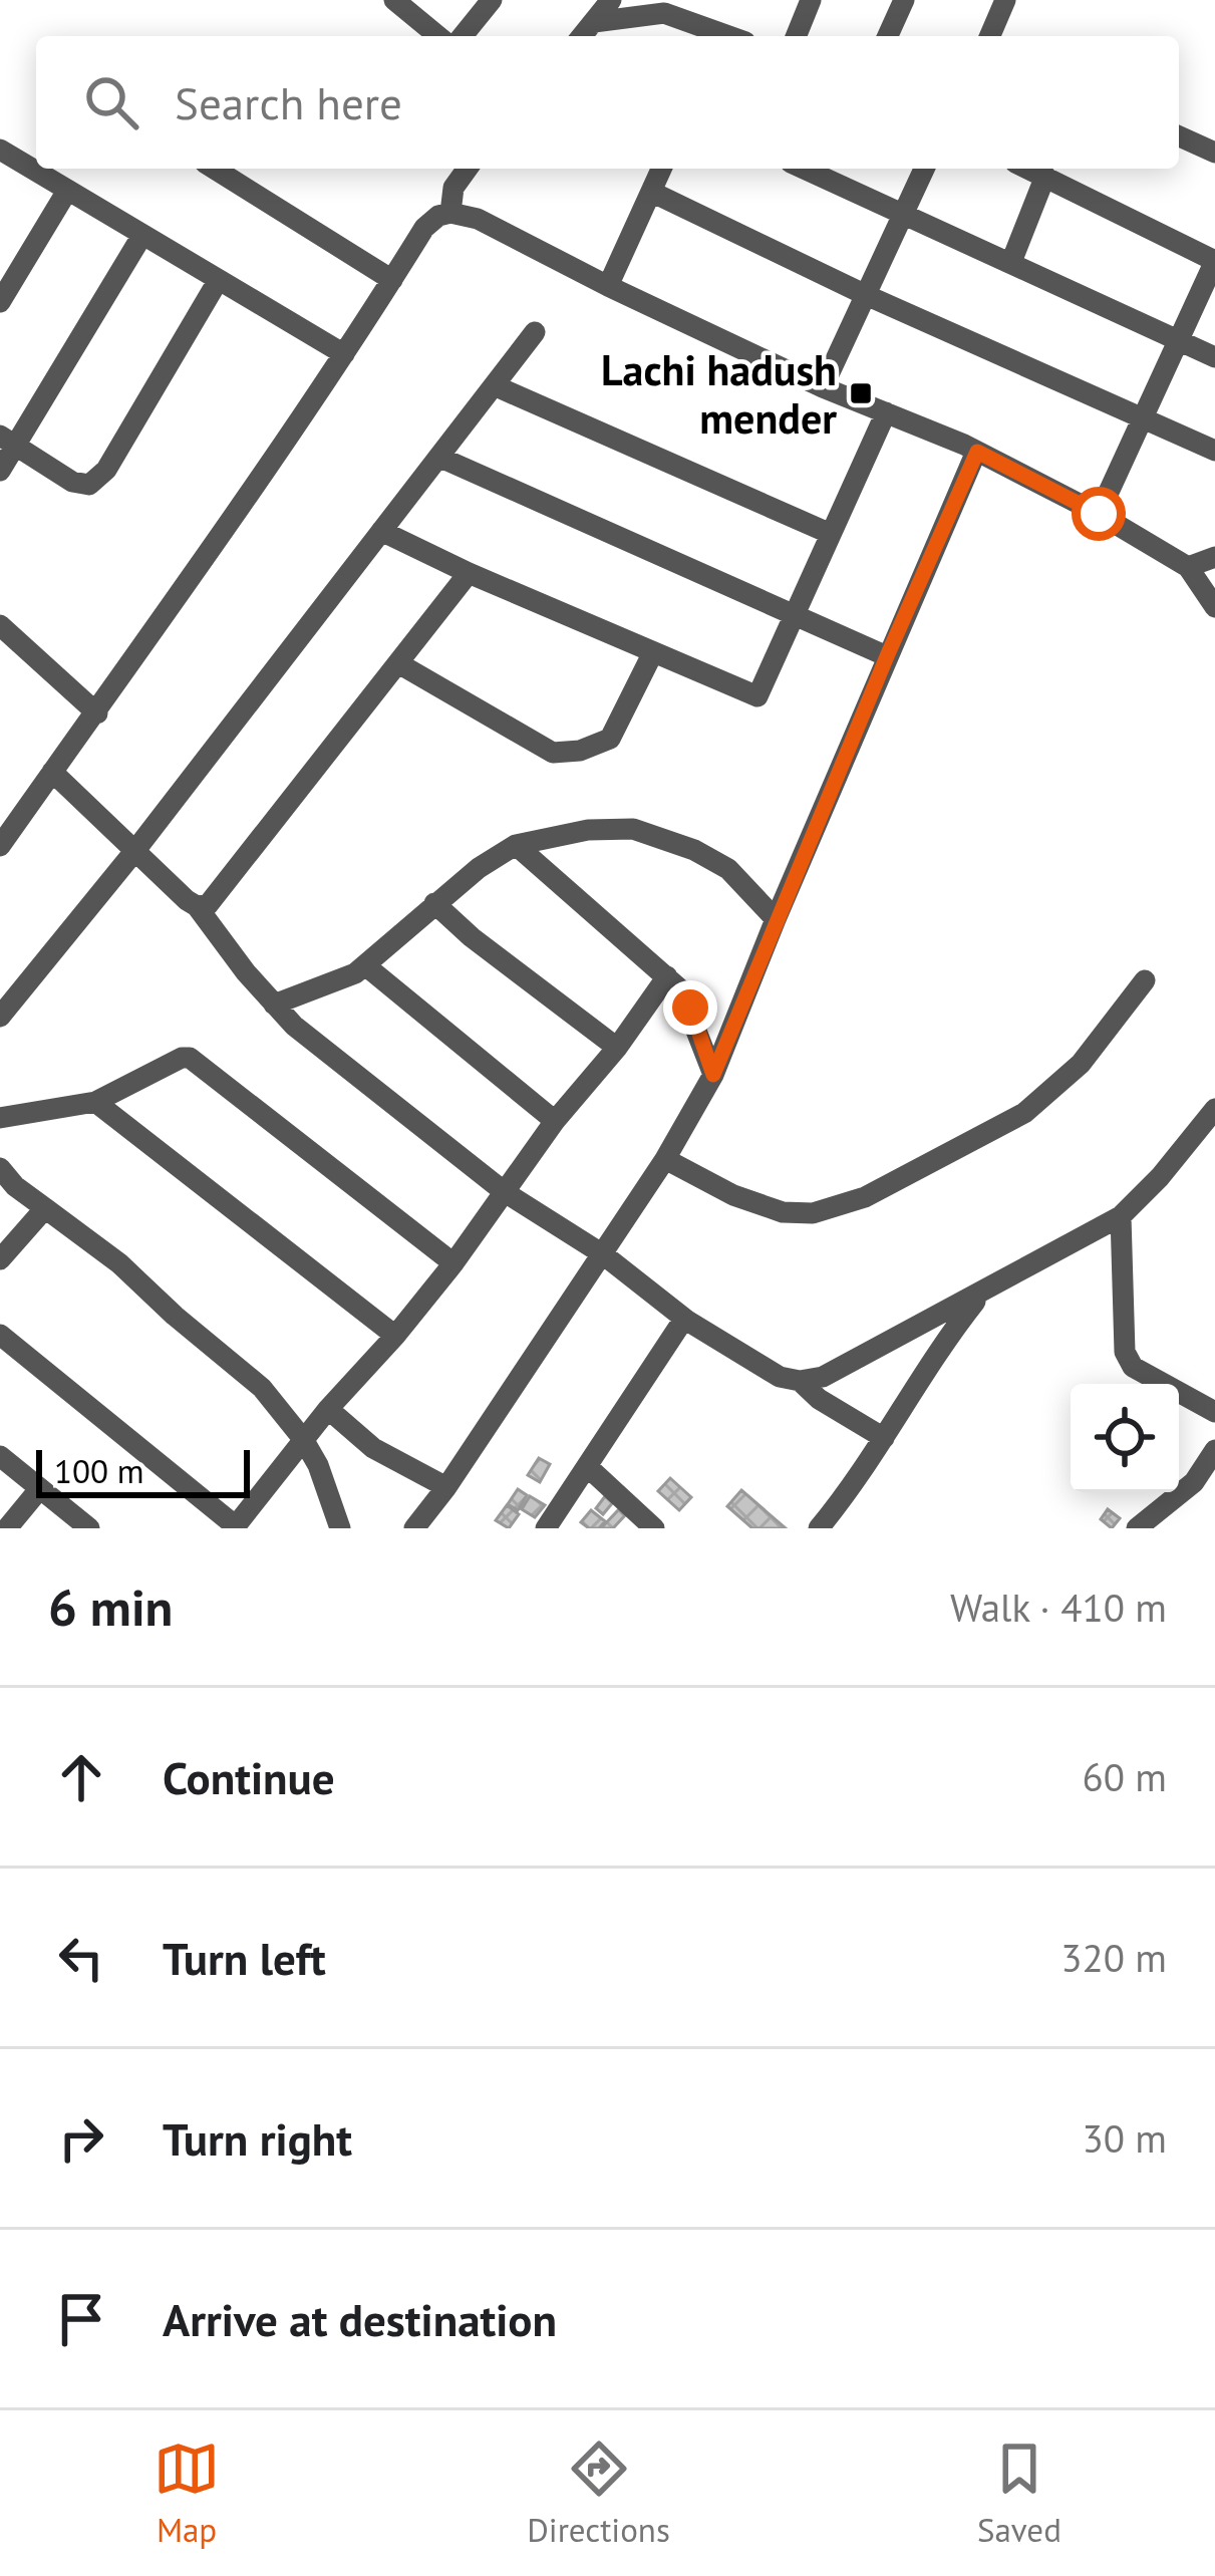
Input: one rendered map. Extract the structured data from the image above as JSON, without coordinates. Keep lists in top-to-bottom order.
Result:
{
  "places": {
    "transit": ["Lachi hadush mender"]
  },
  "scale_bar": "100 m",
  "page": {
    "search": "Search here",
    "scale": "100 m",
    "heading": ["6 min", "Walk · 410 m"],
    "list": [
      ["Continue", "60 m"],
      ["Turn left", "320 m"],
      ["Turn right", "30 m"],
      "Arrive at destination"
    ],
    "nav": ["Map", "Directions", "Saved"]
  }
}
